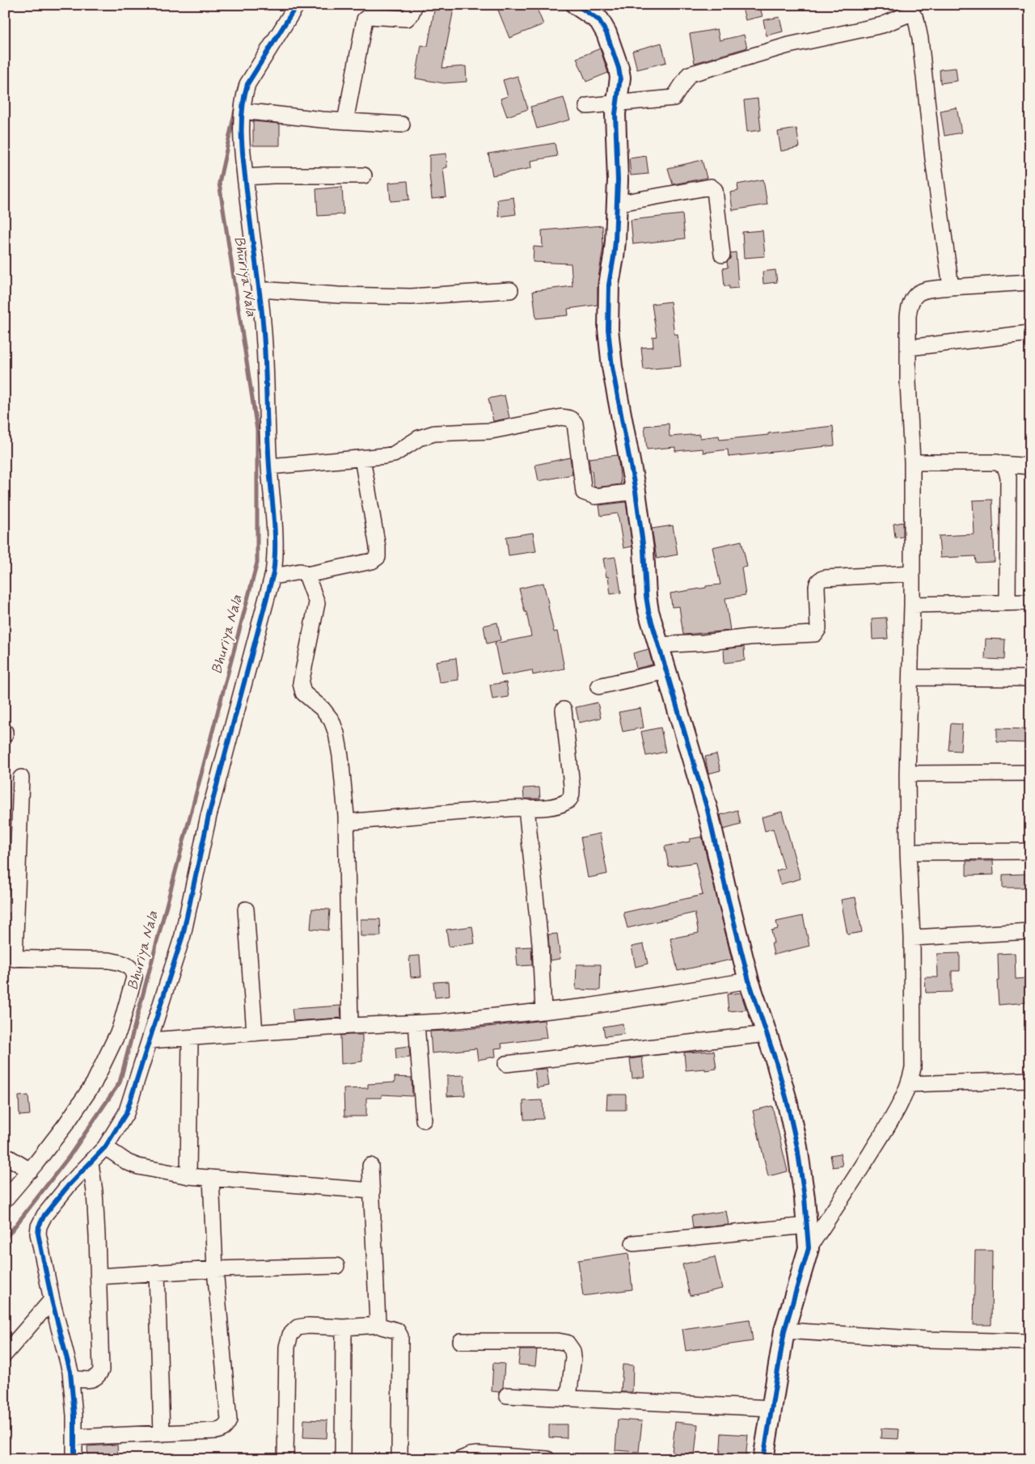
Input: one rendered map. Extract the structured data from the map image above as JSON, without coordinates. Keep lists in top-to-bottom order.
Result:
{
  "water": ["Bhuriya Nala"]
}
